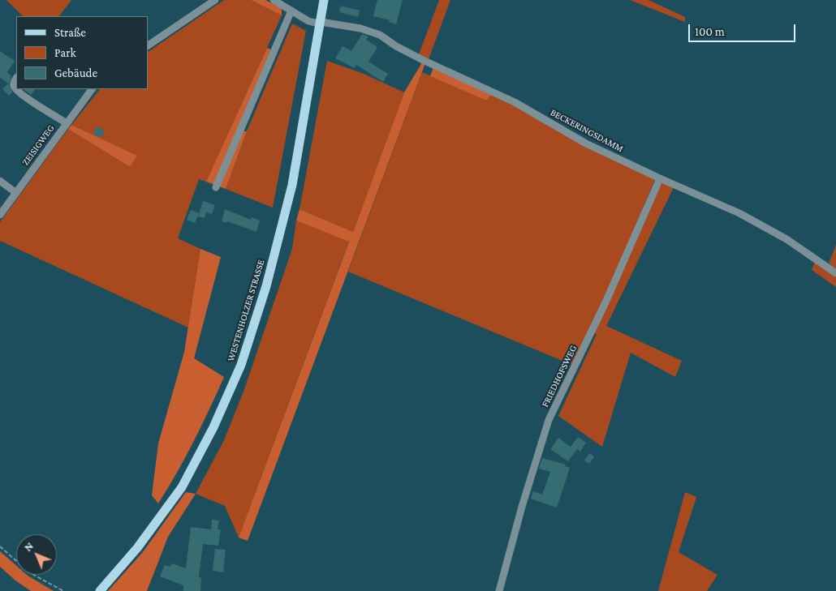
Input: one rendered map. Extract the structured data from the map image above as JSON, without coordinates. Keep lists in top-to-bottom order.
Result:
{
  "streets": {
    "main road": ["WESTENHOLZER STRASSE"],
    "street": ["BECKERINGSDAMM", "ZEISIGWEG", "FRIEDHOFSWEG"]
  },
  "crossings": [
    ["BECKERINGSDAMM", "WESTENHOLZER STRASSE"],
    ["BECKERINGSDAMM", "FRIEDHOFSWEG"]
  ],
  "legend": ["Straße", "Park", "Gebäude"],
  "scale_bar": "100 m",
  "north": "top left"
}
